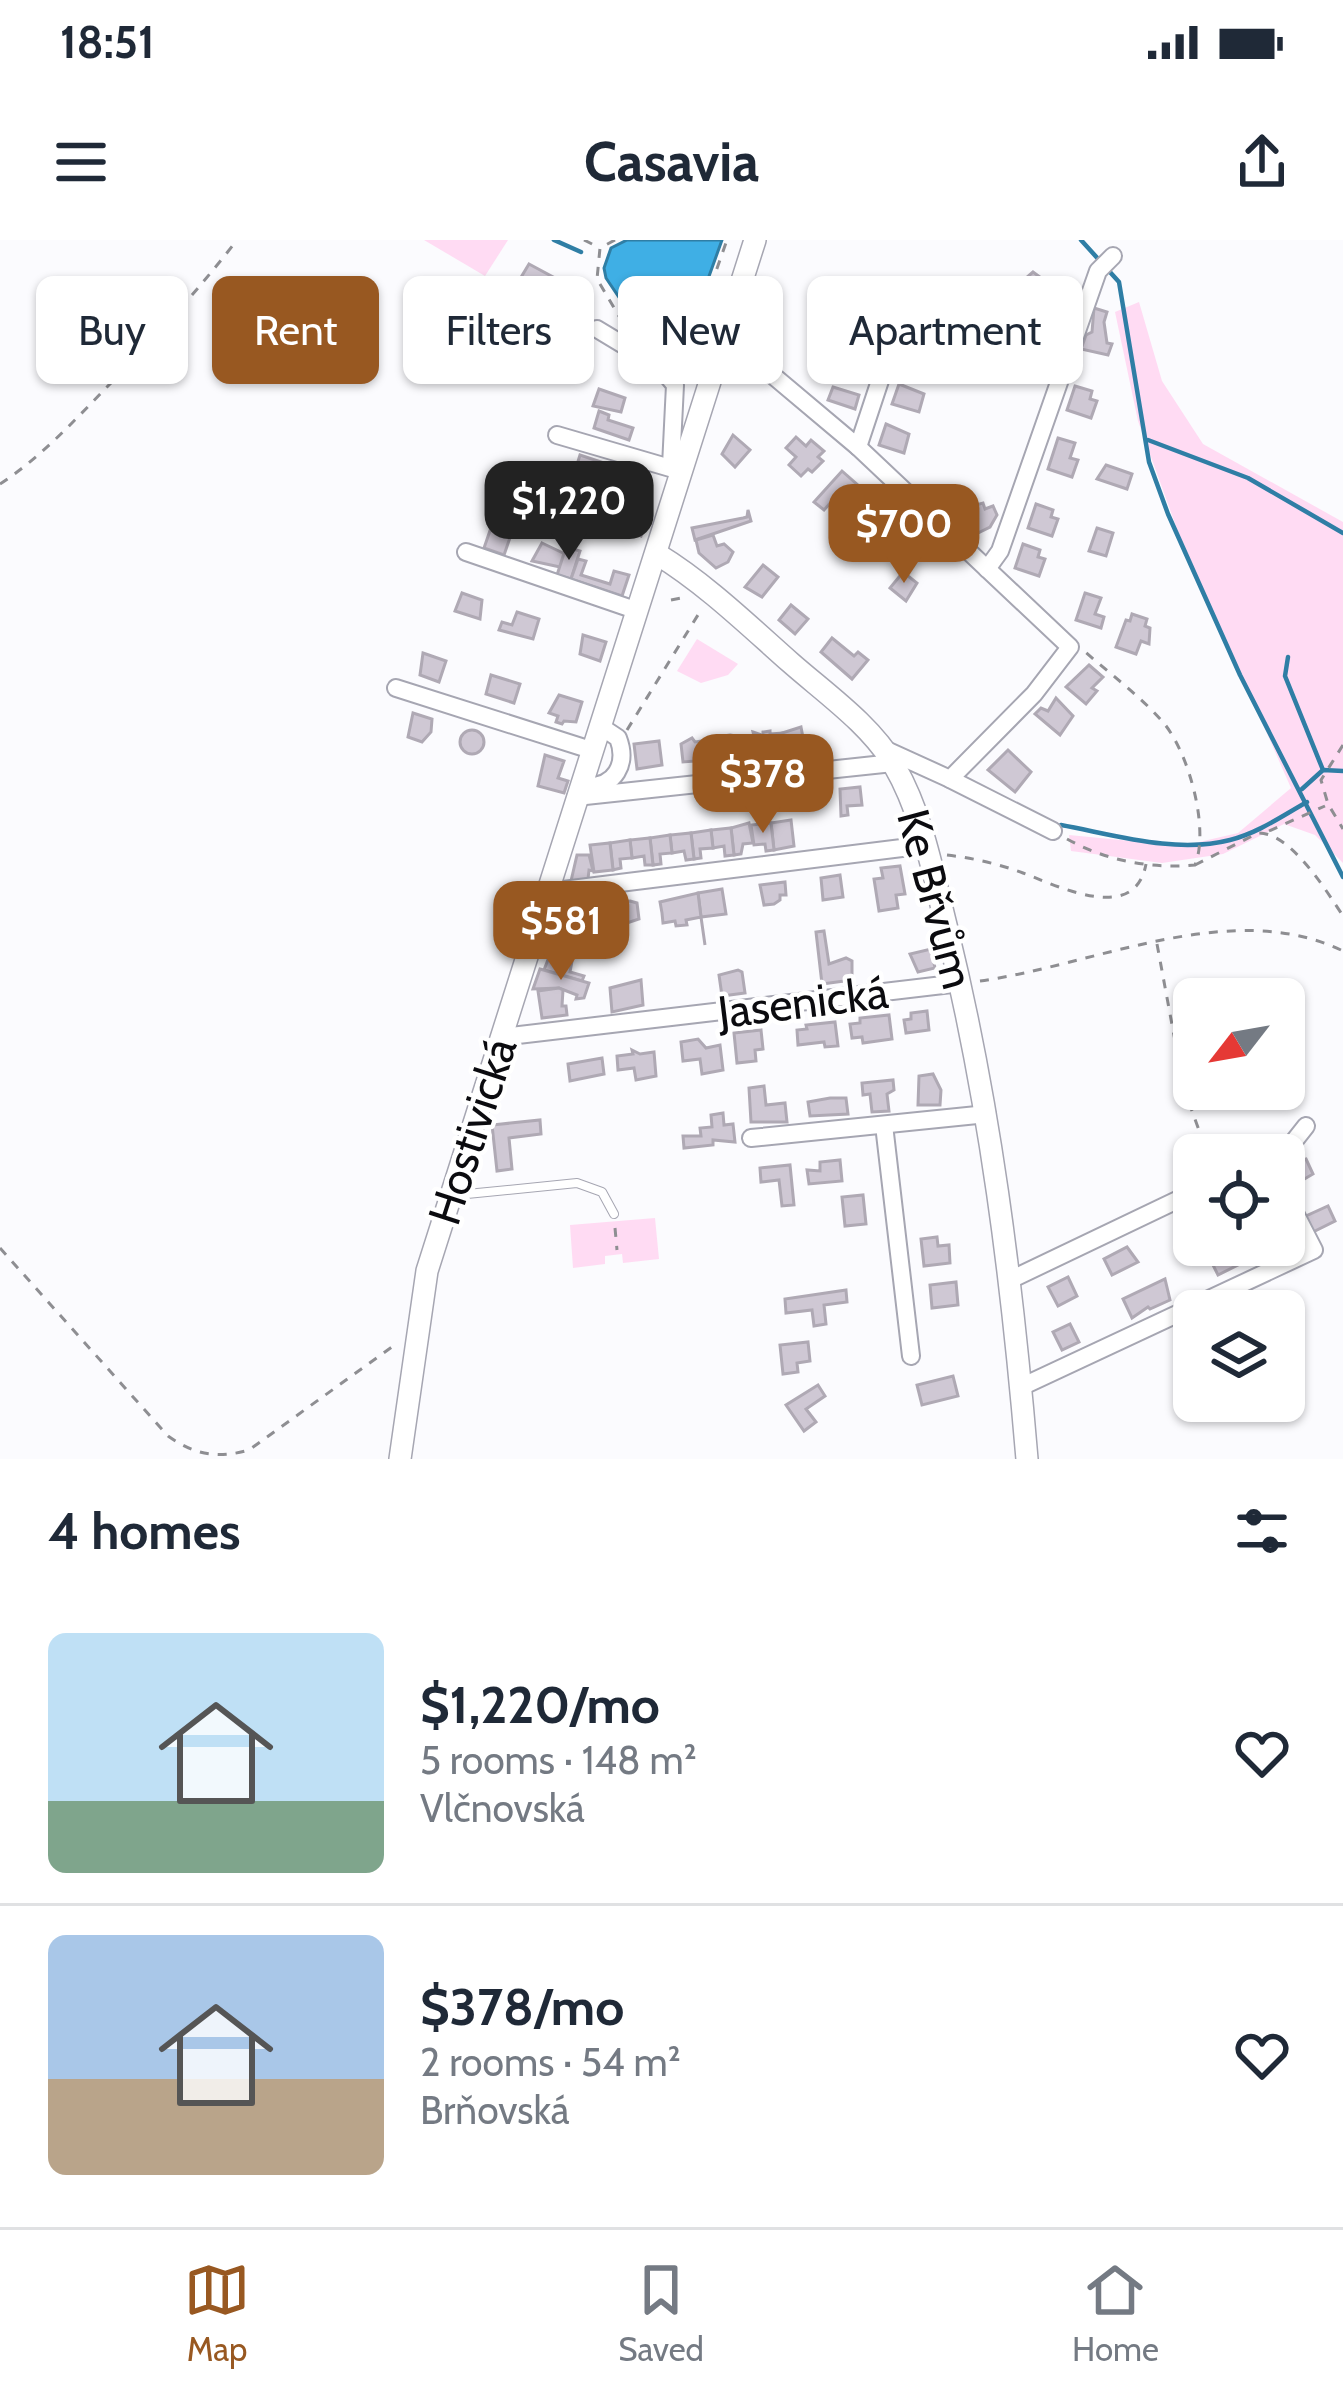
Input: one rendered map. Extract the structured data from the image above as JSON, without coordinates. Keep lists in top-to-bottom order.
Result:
{
  "streets": {
    "street": ["Ke Břvům", "Jasenická", "Hostivická"]
  },
  "crossings": [
    ["Ke Břvům", "Jasenická"],
    ["Ke Břvům", "Hostivická"],
    ["Jasenická", "Hostivická"]
  ],
  "north": "bottom left",
  "page": {
    "status": "18:51",
    "header": "Casavia",
    "chip": [
      "Buy",
      "Rent",
      "Filters",
      "New",
      "Apartment"
    ],
    "price": [
      "$1,220",
      "$700",
      "$378",
      "$581"
    ],
    "heading": "4 homes",
    "list": [
      {
        "name": "$1,220/mo",
        "note": "5 rooms · 148 m² · Vlčnovská"
      },
      {
        "name": "$378/mo",
        "note": "2 rooms · 54 m² · Brňovská"
      }
    ],
    "tabs": ["Map", "Saved", "Home"]
  }
}
